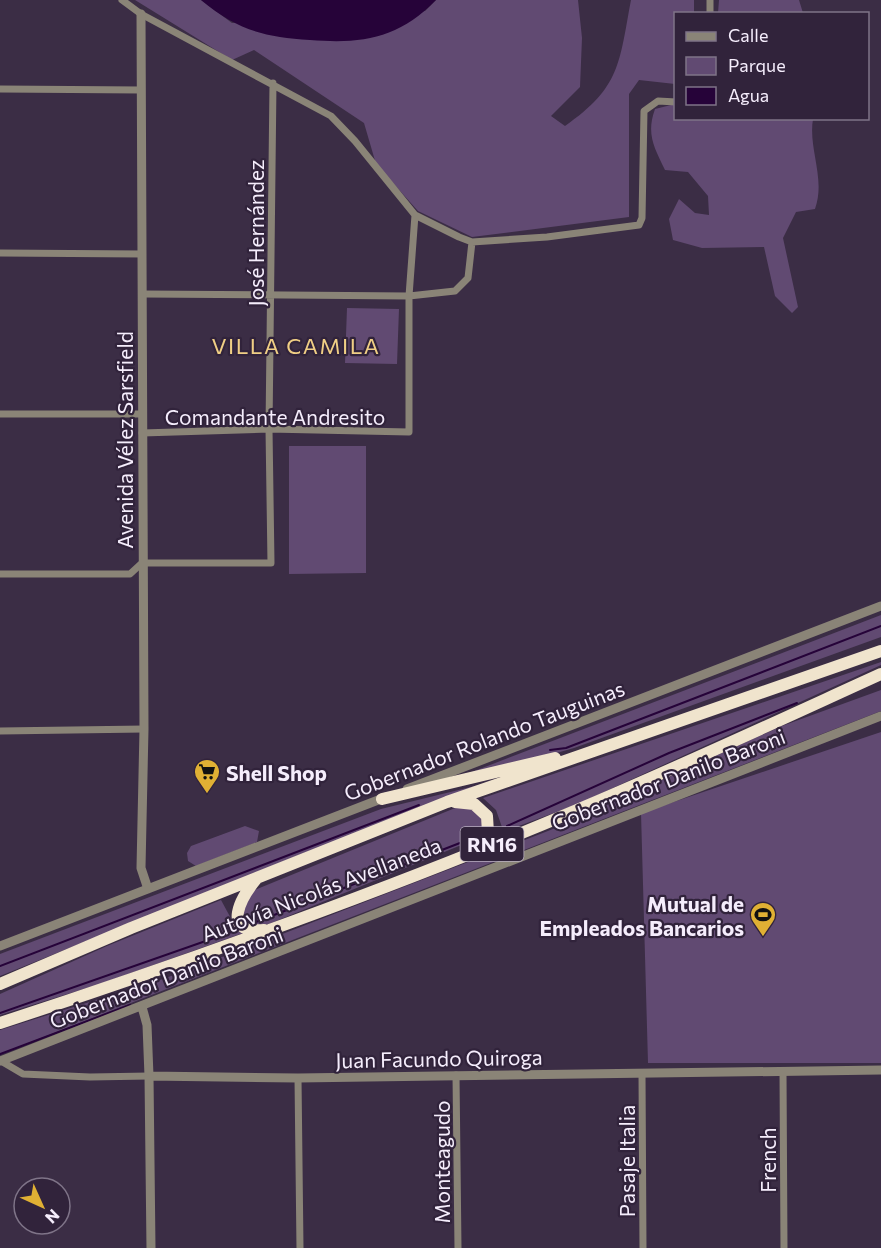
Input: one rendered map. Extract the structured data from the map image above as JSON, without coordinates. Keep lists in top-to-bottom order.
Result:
{
  "streets": {
    "highway": ["RN16", "Autovía Nicolás Avellaneda"],
    "street": [
      "José Hernández",
      "Comandante Andresito",
      "Avenida Vélez Sarsfield",
      "Gobernador Rolando Tauguinas",
      "Gobernador Danilo Baroni",
      "Juan Facundo Quiroga",
      "French",
      "Pasaje Italia",
      "Monteagudo"
    ]
  },
  "crossings": [
    ["José Hernández", "Comandante Andresito"],
    ["José Hernández", "Avenida Vélez Sarsfield"],
    ["Comandante Andresito", "Avenida Vélez Sarsfield"],
    ["Avenida Vélez Sarsfield", "Gobernador Rolando Tauguinas"],
    ["Gobernador Danilo Baroni", "Juan Facundo Quiroga"],
    ["Juan Facundo Quiroga", "French"],
    ["Juan Facundo Quiroga", "Pasaje Italia"],
    ["Juan Facundo Quiroga", "Monteagudo"]
  ],
  "districts": ["VILLA CAMILA"],
  "places": {
    "supermarket": ["Shell Shop"],
    "sports": ["Mutual de Empleados Bancarios"]
  },
  "legend": ["Calle", "Parque", "Agua"],
  "north": "bottom right"
}
